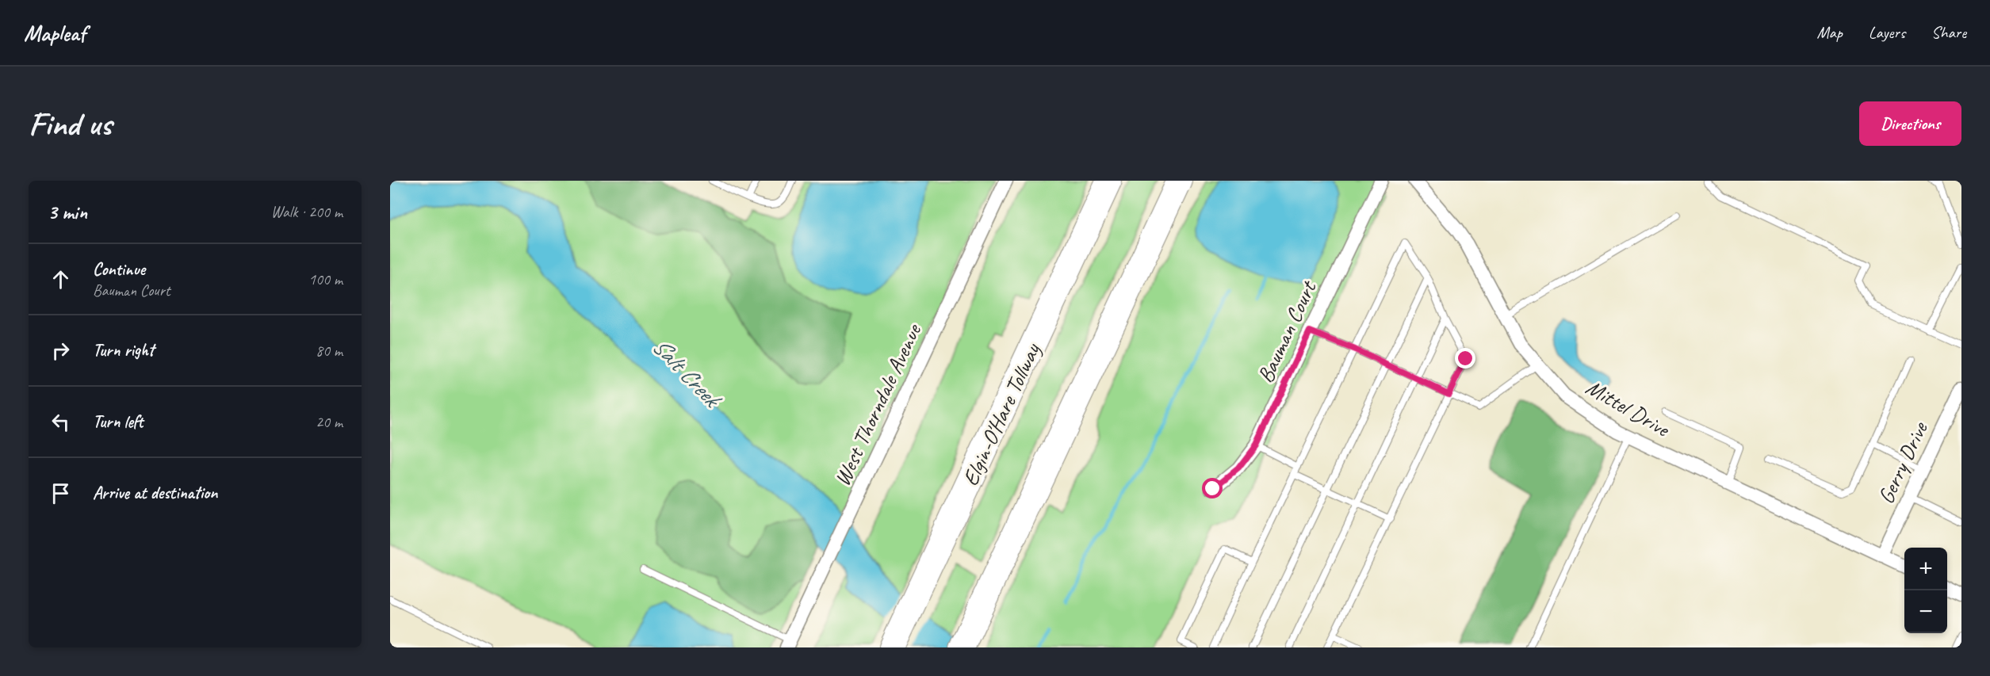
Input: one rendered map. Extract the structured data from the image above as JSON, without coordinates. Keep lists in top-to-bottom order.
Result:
{
  "streets": {
    "highway": ["Elgin-O'Hare Tollway"],
    "street": [
      "Bauman Court",
      "West Thorndale Avenue",
      "Mittel Drive",
      "Gerry Drive"
    ]
  },
  "crossings": [
    ["Mittel Drive", "Gerry Drive"]
  ],
  "water": ["Salt Creek"],
  "page": {
    "header": "Mapleaf",
    "nav": ["Map", "Layers", "Share"],
    "buttons": "Directions",
    "title": "Find us",
    "heading": ["3 min", "Walk · 200 m"],
    "list": [
      ["Continue", "Bauman Court", "100 m"],
      ["Turn right", "80 m"],
      ["Turn left", "20 m"],
      "Arrive at destination"
    ],
    "map_buttons": ["+", "−"]
  }
}
